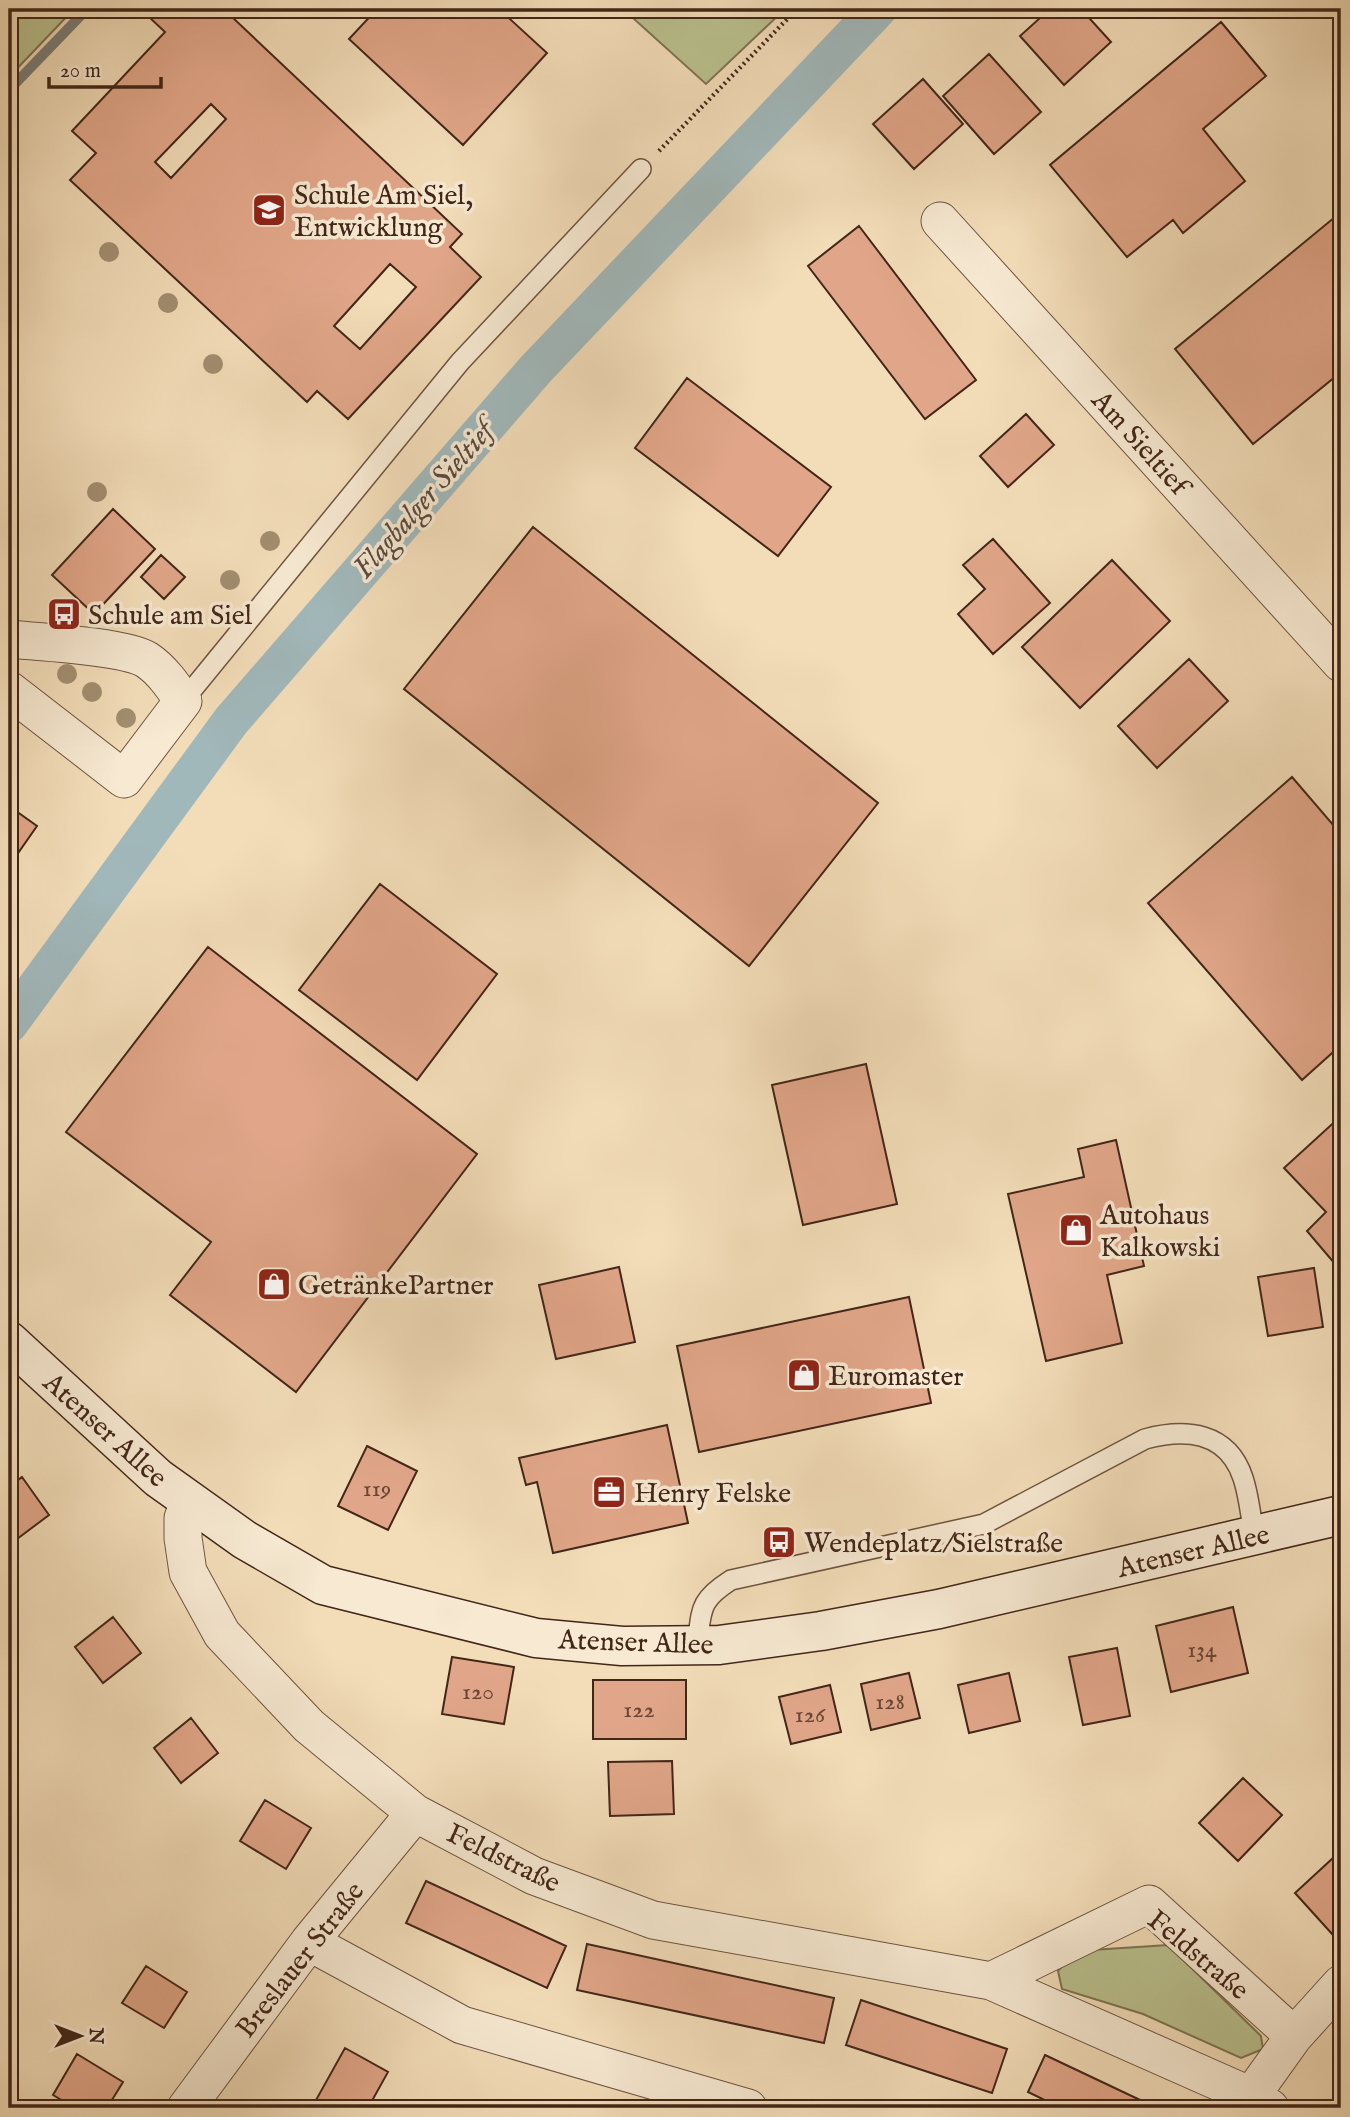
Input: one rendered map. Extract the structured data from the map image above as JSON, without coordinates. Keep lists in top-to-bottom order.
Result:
{
  "streets": {
    "street": [
      "Am Sieltief",
      "Atenser Allee",
      "Feldstraße",
      "Breslauer Straße"
    ]
  },
  "crossings": [
    ["Atenser Allee", "Feldstraße"],
    ["Feldstraße", "Breslauer Straße"]
  ],
  "water": ["Flagbalger Sieltief"],
  "places": {
    "school or university": ["Schule Am Siel, Entwicklung"],
    "bus stop": ["Schule am Siel", "Wendeplatz/Sielstraße"],
    "shop": ["Autohaus Kalkowski", "GetränkePartner", "Euromaster"],
    "office": ["Henry Felske"]
  },
  "house_numbers": [
    "119",
    "134",
    "120",
    "128",
    "122",
    "126"
  ],
  "scale_bar": "20 m",
  "north": "right"
}
